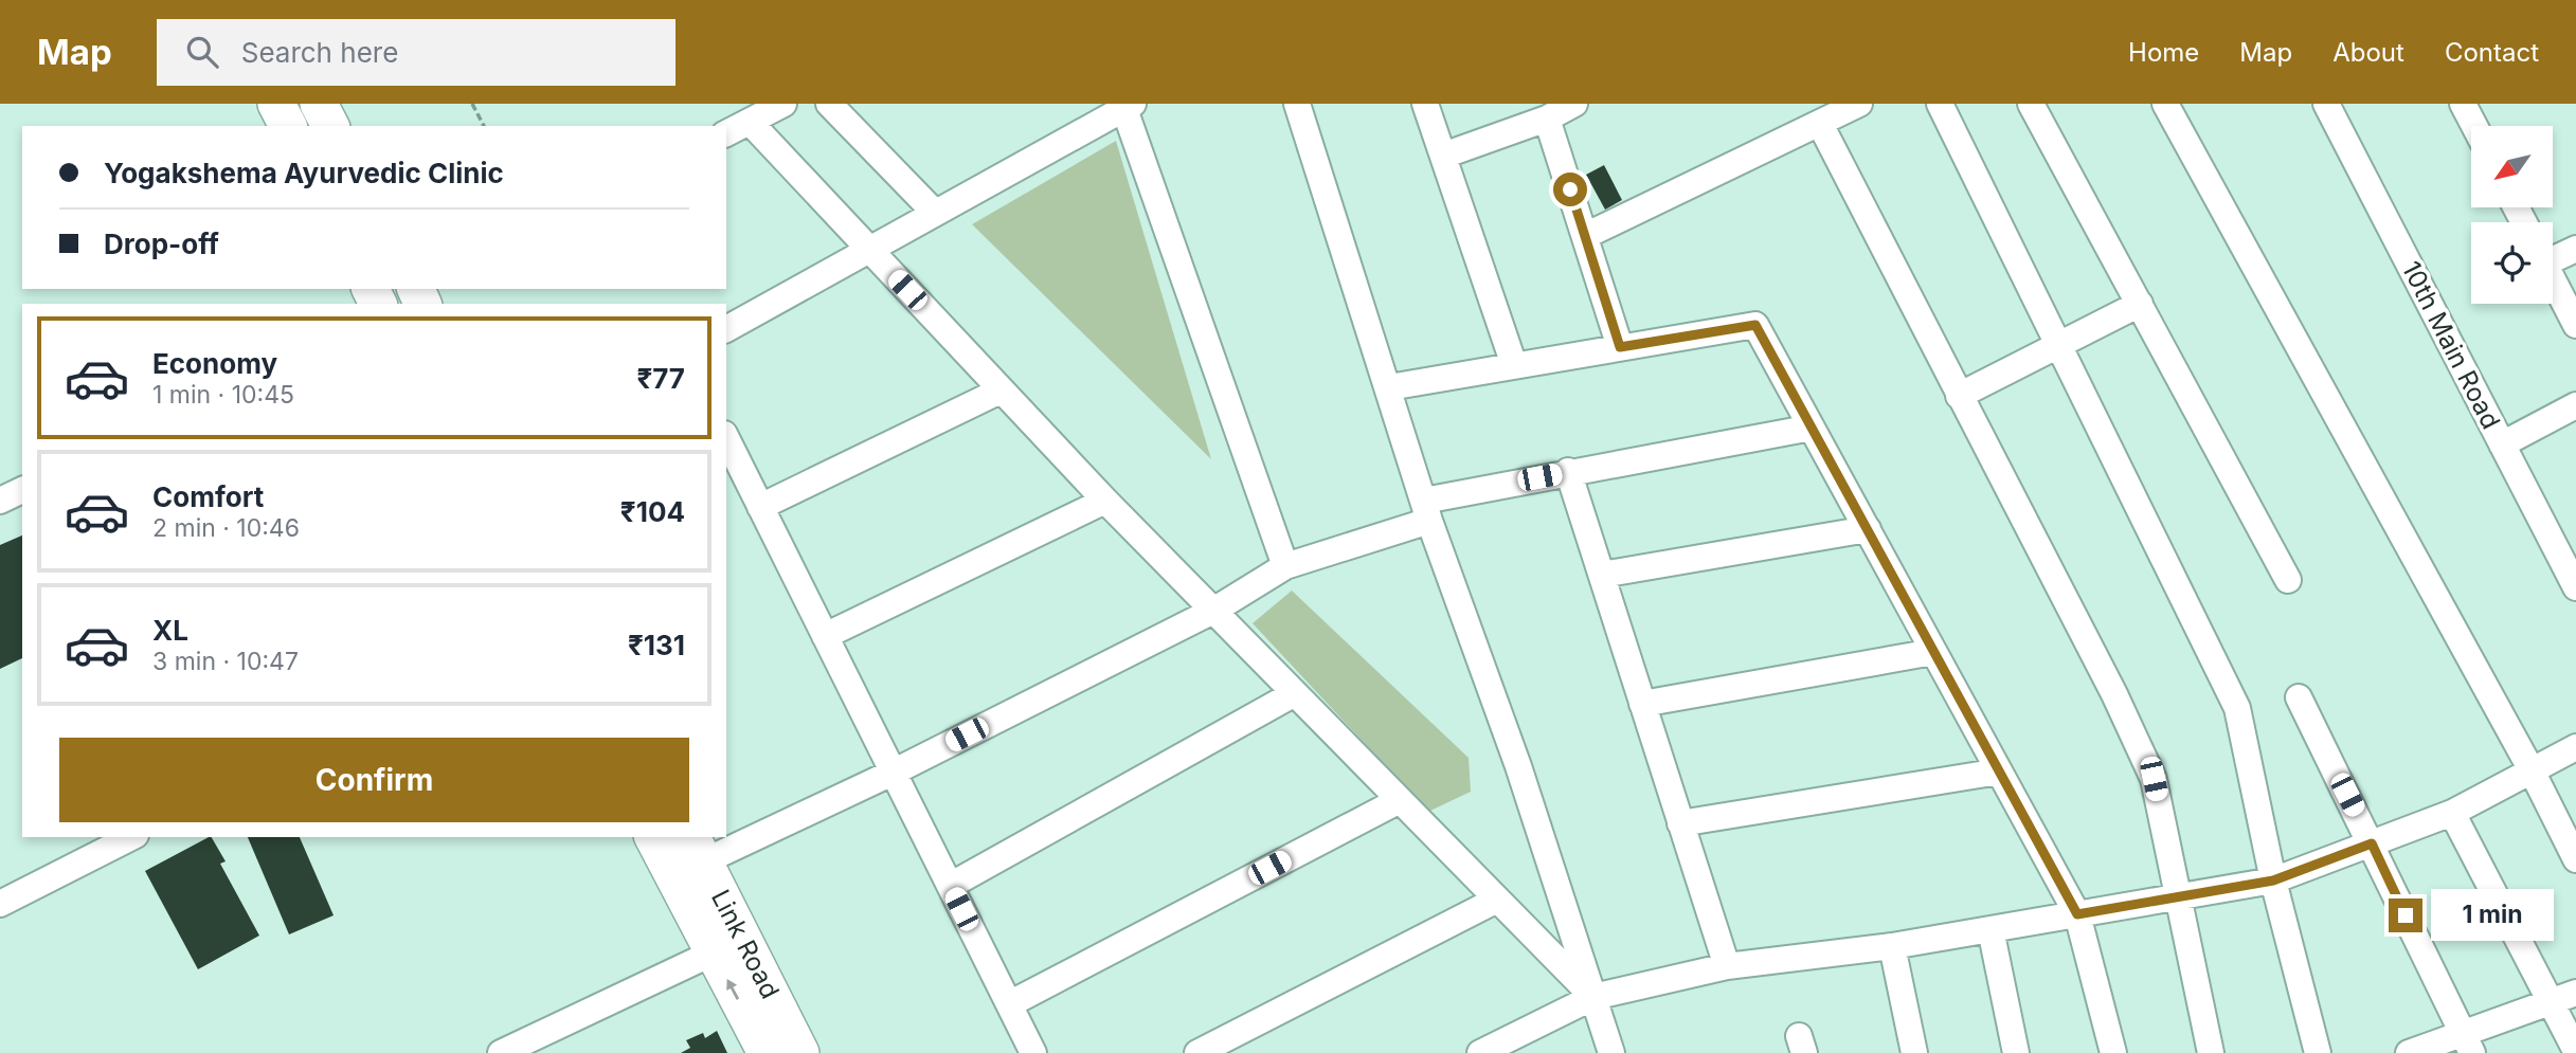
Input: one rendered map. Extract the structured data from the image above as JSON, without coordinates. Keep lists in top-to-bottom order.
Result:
{
  "streets": {
    "main road": ["Link Road"],
    "street": ["10th Main Road"]
  },
  "north": "bottom left",
  "page": {
    "header": "Map",
    "search": "Search here",
    "nav": [
      "Home",
      "Map",
      "About",
      "Contact"
    ],
    "banner": ["Yogakshema Ayurvedic Clinic", "Drop-off"],
    "list": [
      {
        "name": "Economy",
        "note": "1 min · 10:45",
        "value": "₹77"
      },
      {
        "name": "Comfort",
        "note": "2 min · 10:46",
        "value": "₹104"
      },
      {
        "name": "XL",
        "note": "3 min · 10:47",
        "value": "₹131"
      }
    ],
    "buttons": "Confirm",
    "bubble": "1 min"
  }
}
